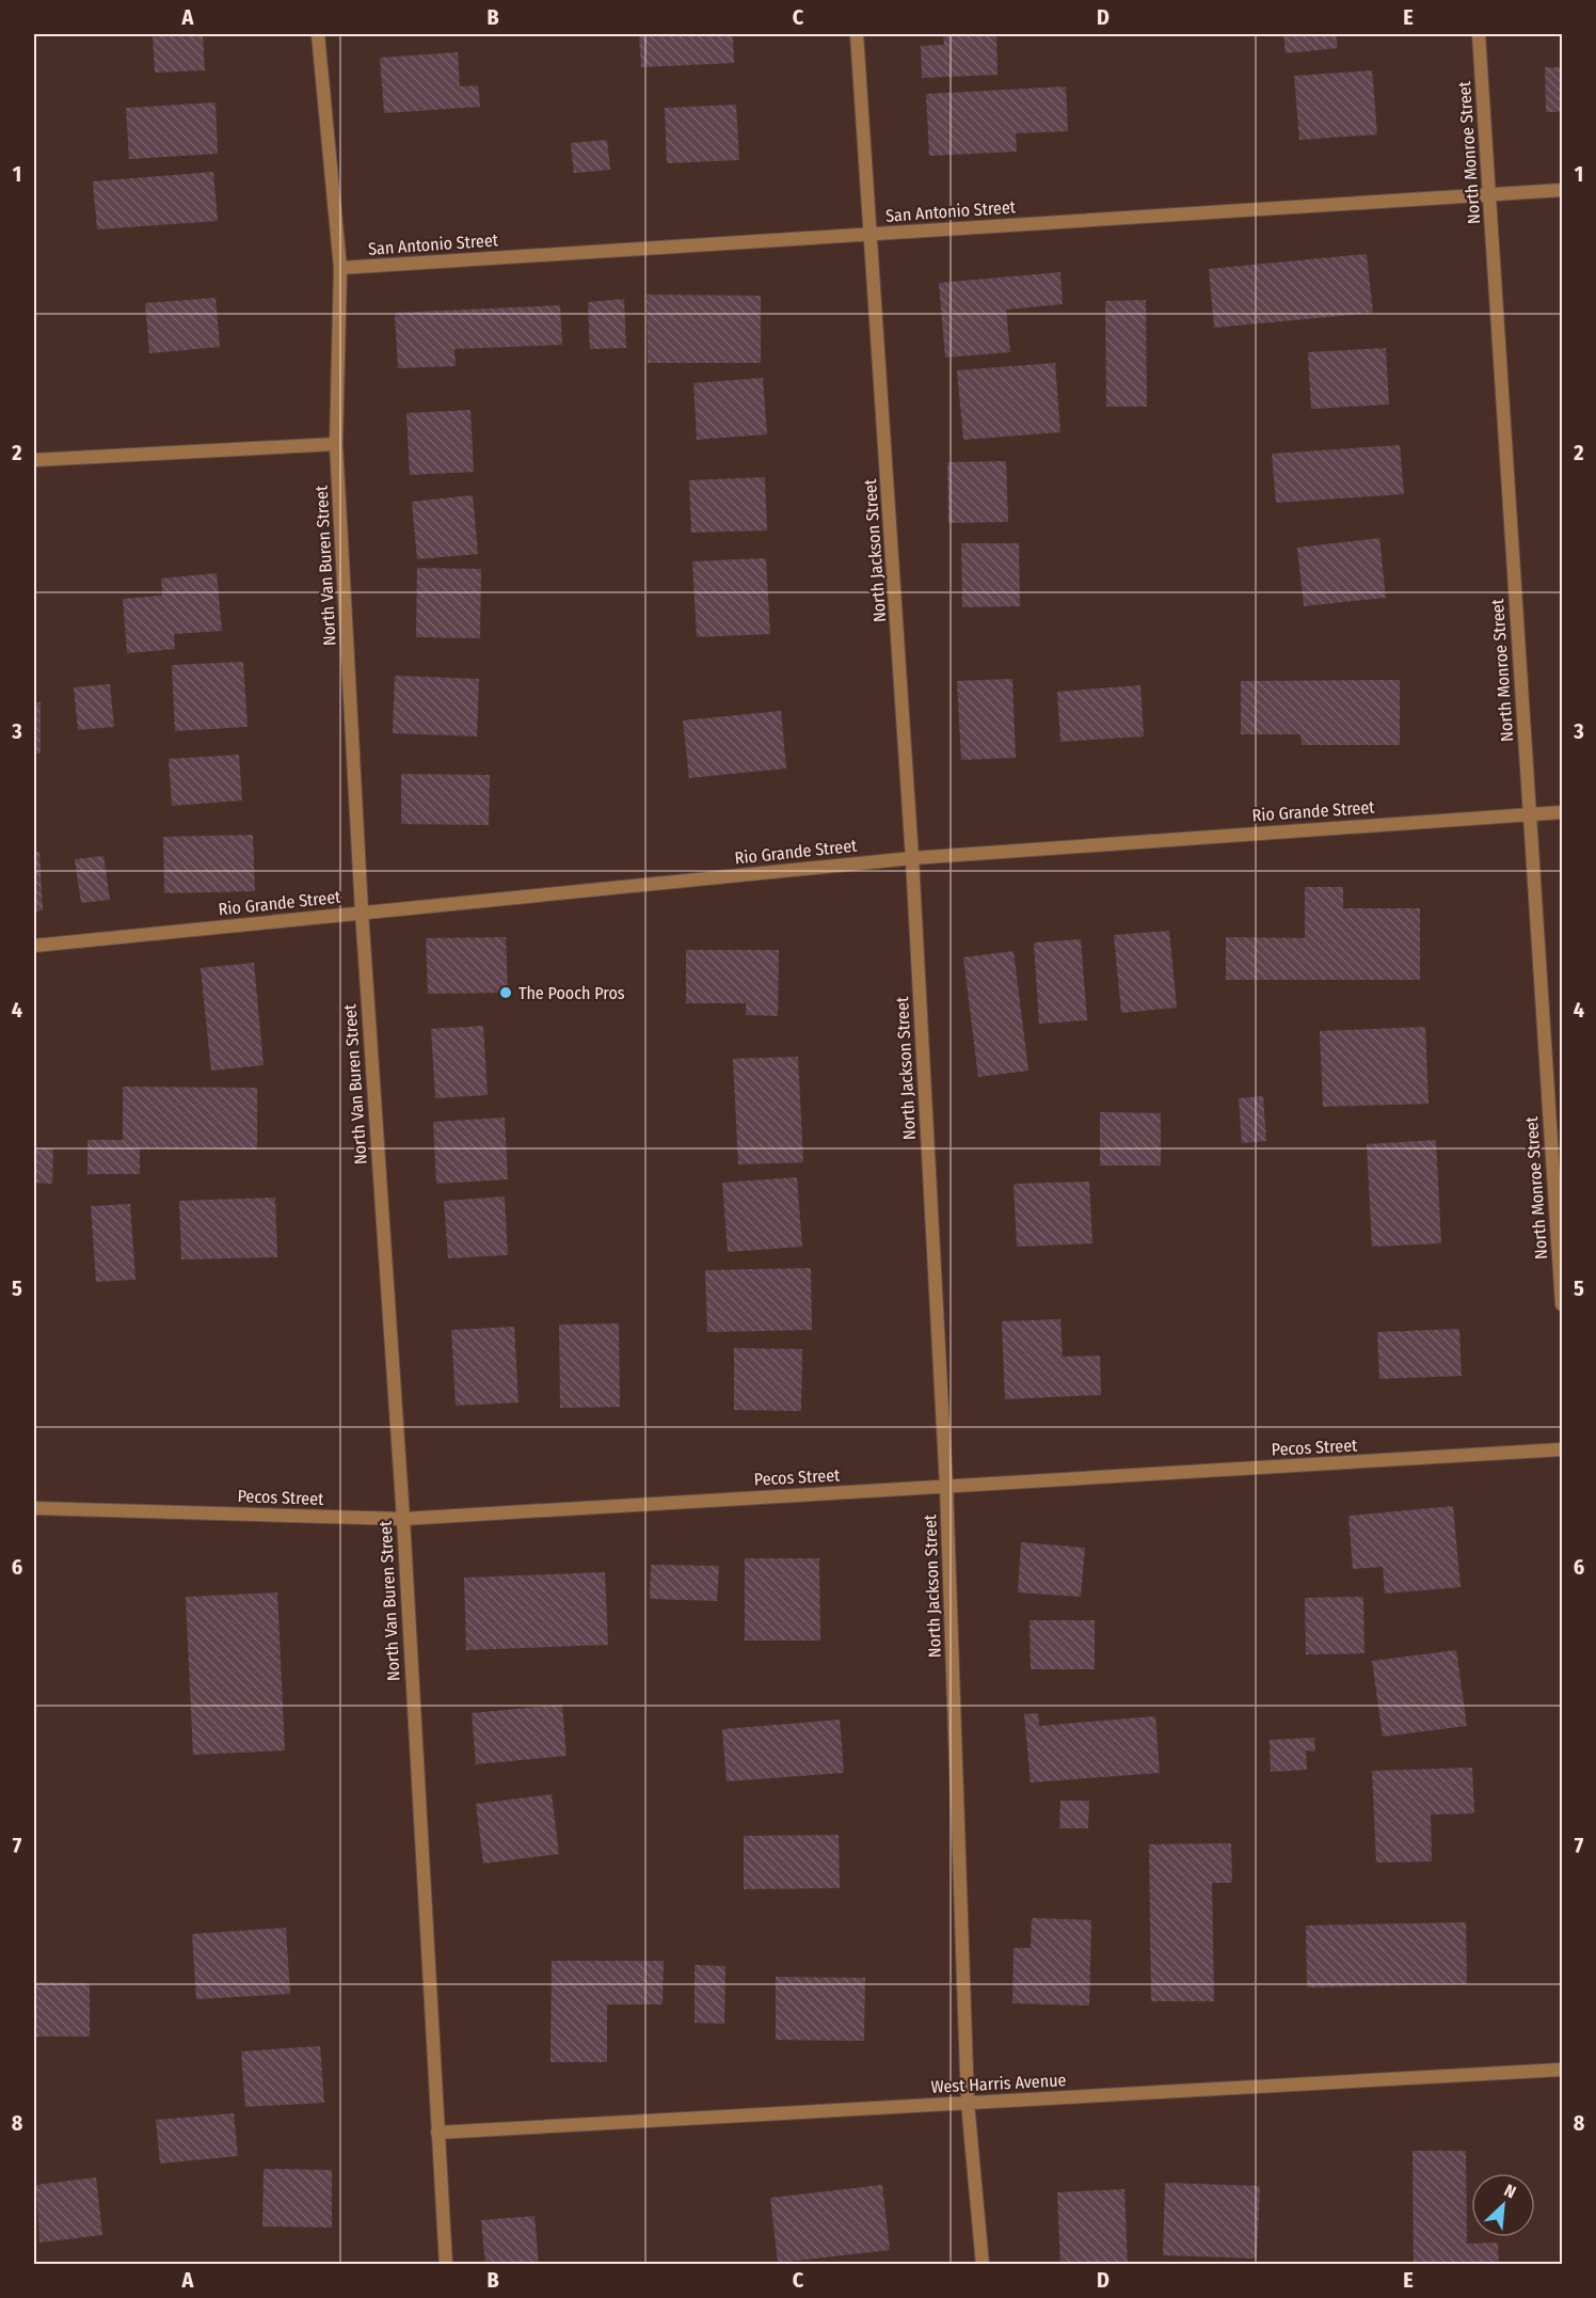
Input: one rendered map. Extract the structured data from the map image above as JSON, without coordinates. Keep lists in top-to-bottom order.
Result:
{
  "streets": {
    "street": [
      "North Monroe Street",
      "San Antonio Street",
      "North Jackson Street",
      "North Van Buren Street",
      "Rio Grande Street",
      "Pecos Street",
      "West Harris Avenue"
    ]
  },
  "crossings": [
    ["North Monroe Street", "San Antonio Street"],
    ["North Monroe Street", "Rio Grande Street"],
    ["San Antonio Street", "North Jackson Street"],
    ["San Antonio Street", "North Van Buren Street"],
    ["North Jackson Street", "Rio Grande Street"],
    ["North Jackson Street", "Pecos Street"],
    ["North Jackson Street", "West Harris Avenue"],
    ["North Van Buren Street", "Rio Grande Street"],
    ["North Van Buren Street", "Pecos Street"],
    ["North Van Buren Street", "West Harris Avenue"]
  ],
  "places": ["The Pooch Pros"],
  "north": "top right",
  "grid": {
    "columns": [
      "A",
      "B",
      "C",
      "D",
      "E"
    ],
    "rows": [
      "1",
      "2",
      "3",
      "4",
      "5",
      "6",
      "7",
      "8"
    ]
  }
}
